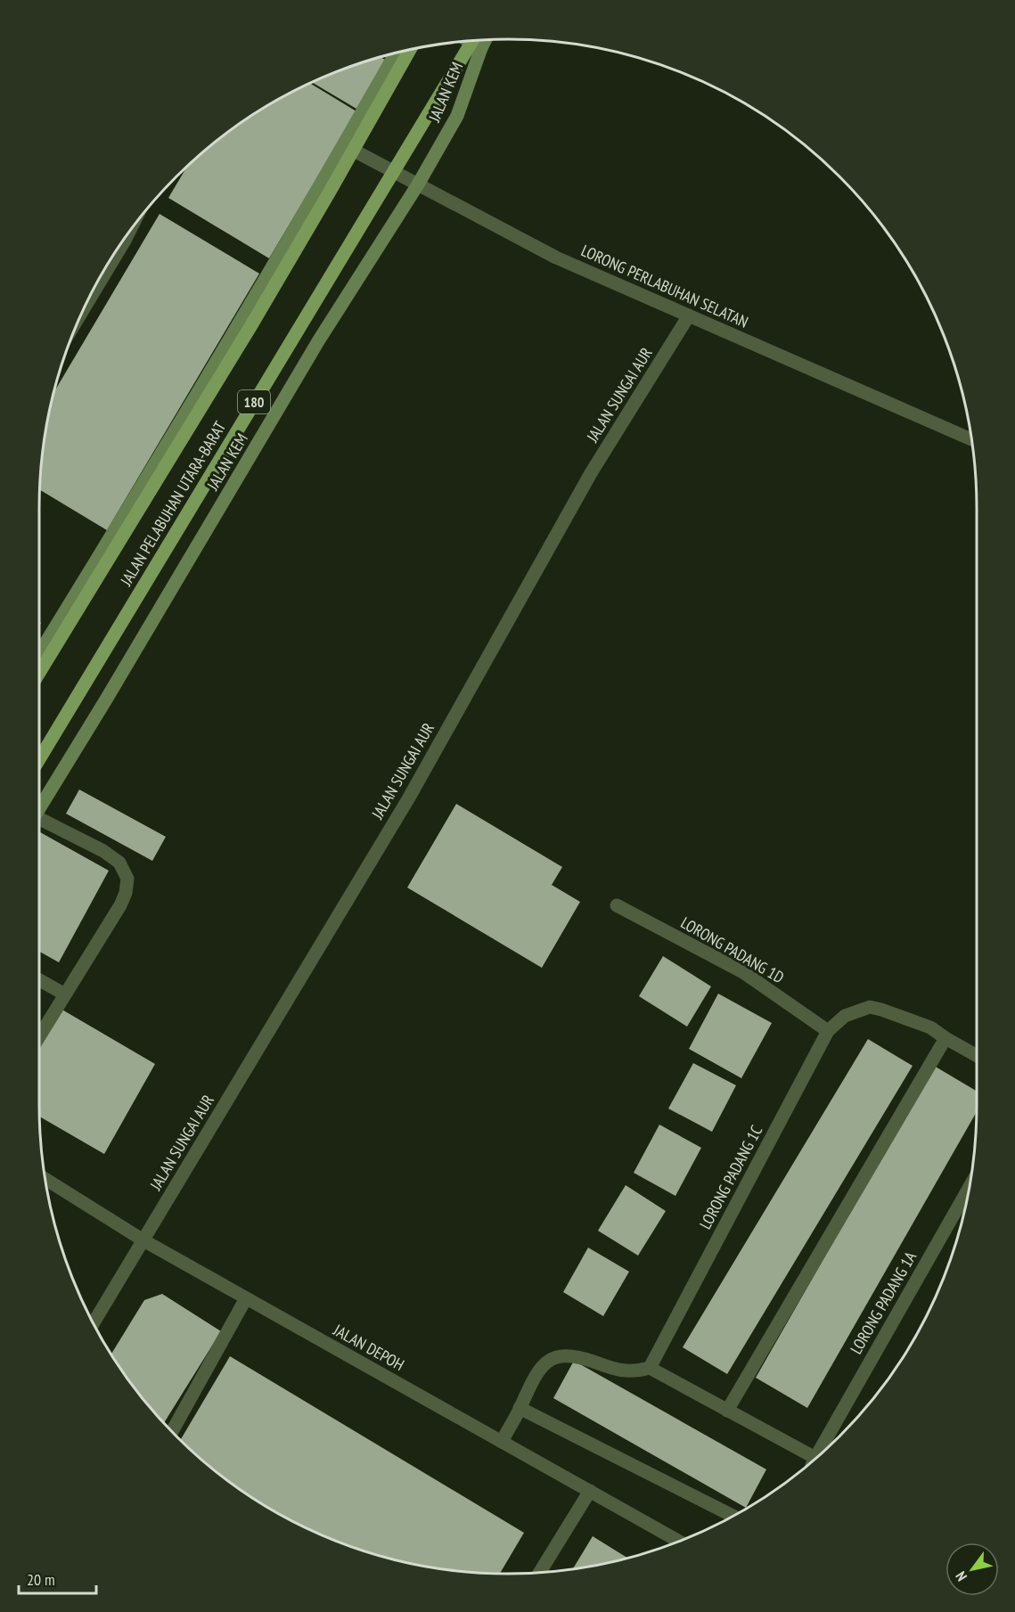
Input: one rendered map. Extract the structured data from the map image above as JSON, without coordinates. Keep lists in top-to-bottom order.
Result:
{
  "streets": {
    "main road": ["180", "JALAN PELABUHAN UTARA-BARAT"],
    "street": [
      "JALAN KEM",
      "LORONG PERLABUHAN SELATAN",
      "JALAN SUNGAI AUR",
      "LORONG PADANG 1D",
      "LORONG PADANG 1C",
      "LORONG PADANG 1A",
      "JALAN DEPOH"
    ]
  },
  "crossings": [
    ["JALAN KEM", "LORONG PERLABUHAN SELATAN"],
    ["LORONG PERLABUHAN SELATAN", "JALAN SUNGAI AUR"],
    ["JALAN SUNGAI AUR", "JALAN DEPOH"],
    ["LORONG PADANG 1D", "LORONG PADANG 1C"]
  ],
  "scale_bar": "20 m",
  "north": "bottom left"
}
